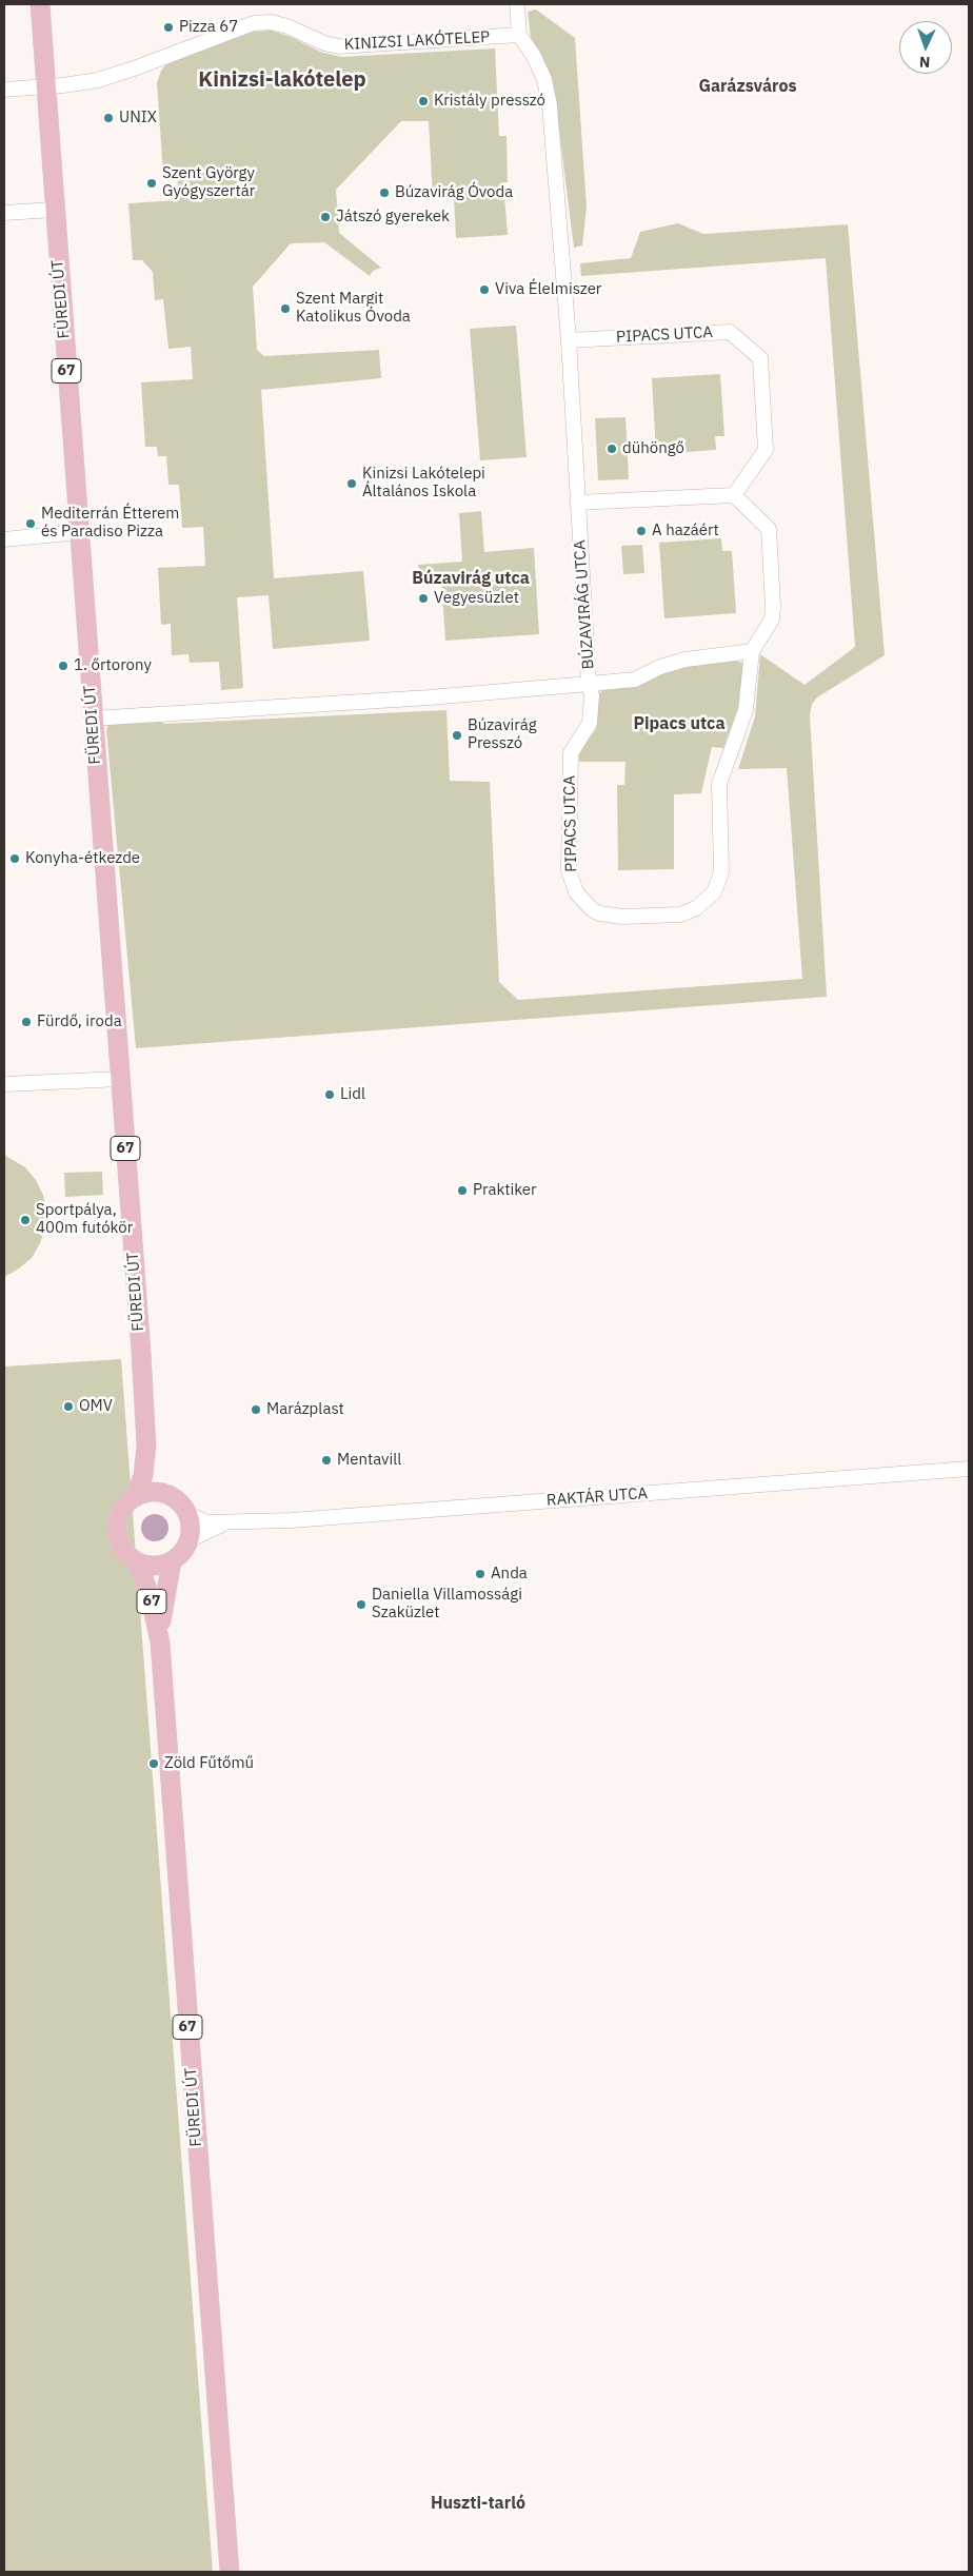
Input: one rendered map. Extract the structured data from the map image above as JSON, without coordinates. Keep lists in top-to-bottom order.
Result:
{
  "streets": {
    "main road": ["FÜREDI ÚT", "67"],
    "street": [
      "KINIZSI LAKÓTELEP",
      "PIPACS UTCA",
      "BÚZAVIRÁG UTCA",
      "RAKTÁR UTCA"
    ]
  },
  "crossings": [
    ["KINIZSI LAKÓTELEP", "FÜREDI ÚT"],
    ["KINIZSI LAKÓTELEP", "BÚZAVIRÁG UTCA"],
    ["FÜREDI ÚT", "67"],
    ["FÜREDI ÚT", "BÚZAVIRÁG UTCA"],
    ["FÜREDI ÚT", "RAKTÁR UTCA"],
    ["PIPACS UTCA", "BÚZAVIRÁG UTCA"],
    ["67", "RAKTÁR UTCA"]
  ],
  "districts": [
    "Kinizsi-lakótelep",
    "Garázsváros",
    "Búzavirág utca",
    "Pipacs utca",
    "Huszti-tarló"
  ],
  "places": [
    "Pizza 67",
    "Kristály presszó",
    "UNIX",
    "Szent György Gyógyszertár",
    "Búzavirág Óvoda",
    "Játszó gyerekek",
    "Viva Élelmiszer",
    "Szent Margit Katolikus Óvoda",
    "dühöngő",
    "Kinizsi Lakótelepi Általános Iskola",
    "Mediterrán Étterem és Paradiso Pizza",
    "A hazáért",
    "Vegyesüzlet",
    "1. őrtorony",
    "Búzavirág Presszó",
    "Konyha-étkezde",
    "Fürdő, iroda",
    "Lidl",
    "Praktiker",
    "Sportpálya, 400m futókör",
    "OMV",
    "Marázplast",
    "Mentavill",
    "Anda",
    "Daniella Villamossági Szaküzlet",
    "Zöld Fűtőmű"
  ],
  "north": "bottom"
}
